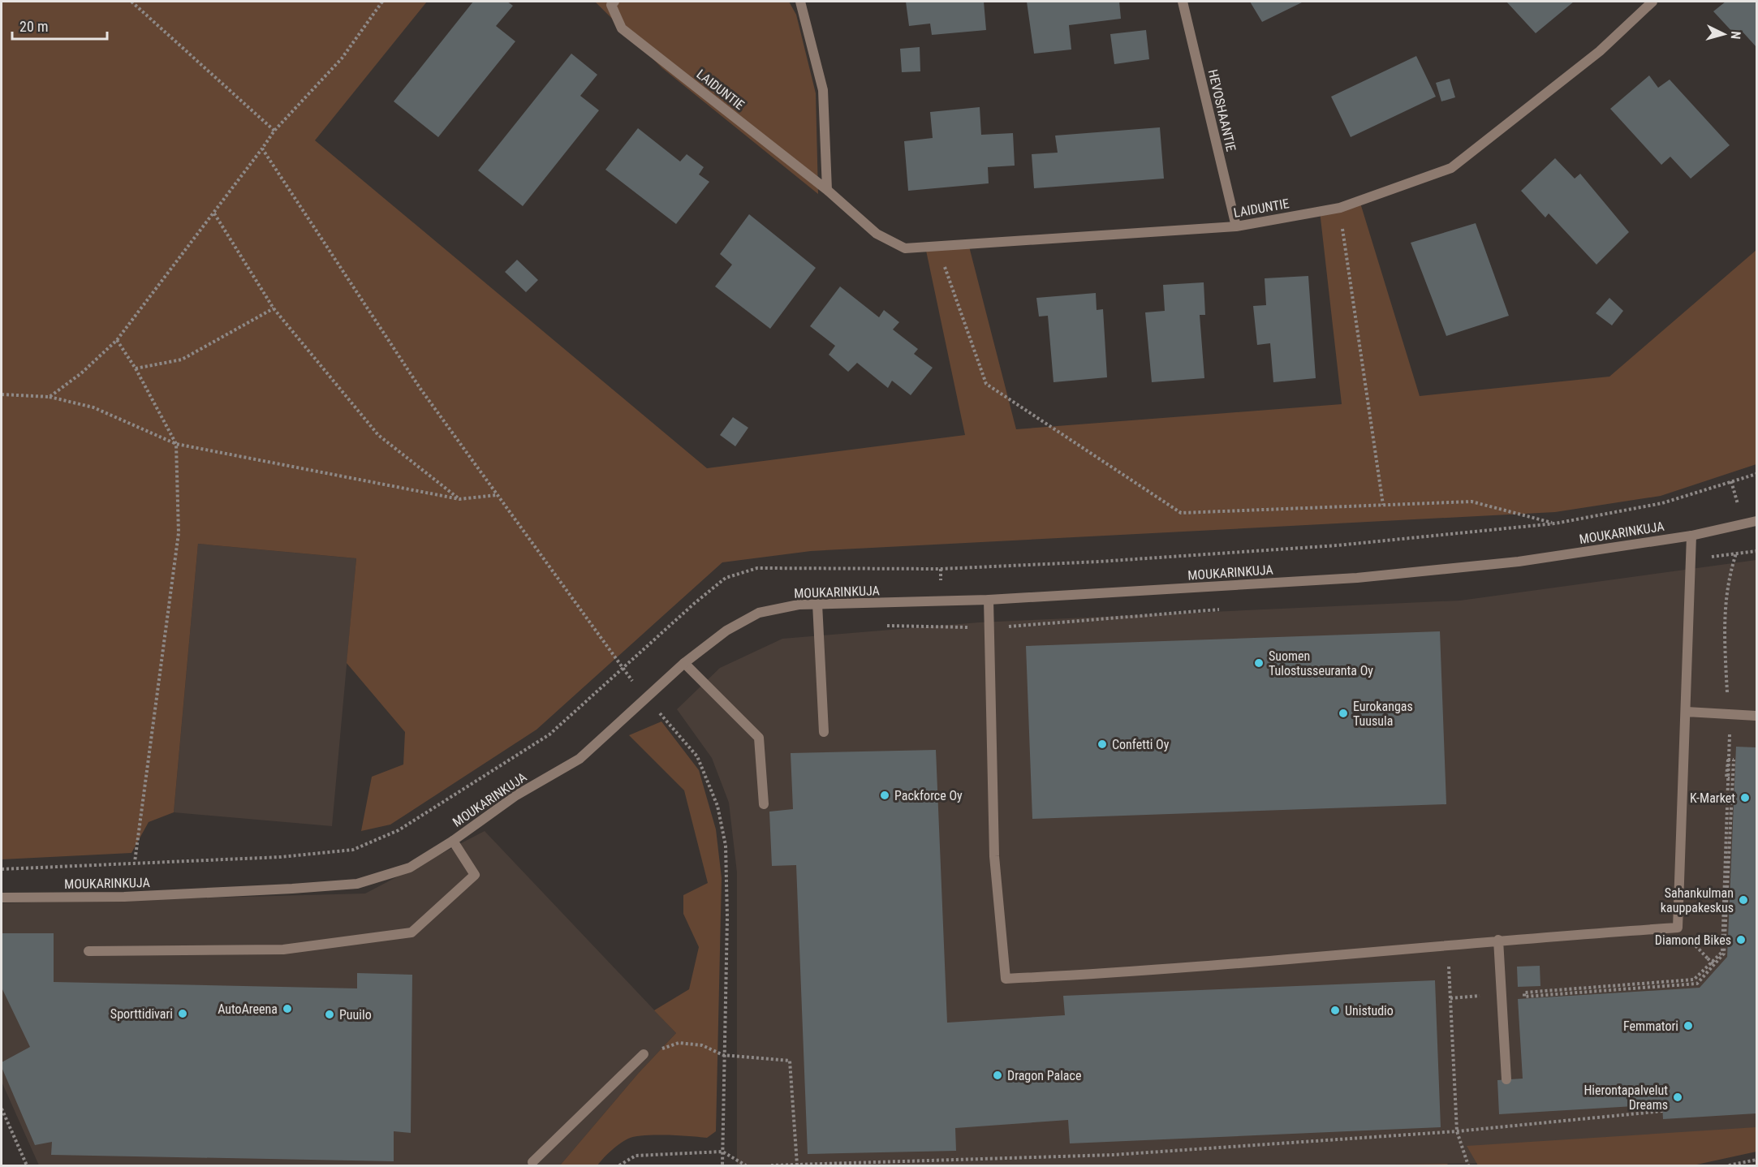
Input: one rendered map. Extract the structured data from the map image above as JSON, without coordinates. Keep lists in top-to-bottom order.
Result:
{
  "streets": {
    "street": ["LAIDUNTIE", "HEVOSHAANTIE", "MOUKARINKUJA"]
  },
  "crossings": [
    ["LAIDUNTIE", "HEVOSHAANTIE"]
  ],
  "places": [
    "Suomen Tulostusseuranta Oy",
    "Eurokangas Tuusula",
    "Confetti Oy",
    "Packforce Oy",
    "K-Market",
    "Sahankulman kauppakeskus",
    "Diamond Bikes",
    "AutoAreena",
    "Unistudio",
    "Sporttidivari",
    "Puuilo",
    "Femmatori",
    "Dragon Palace",
    "Hierontapalvelut Dreams"
  ],
  "scale_bar": "20 m",
  "north": "right"
}
